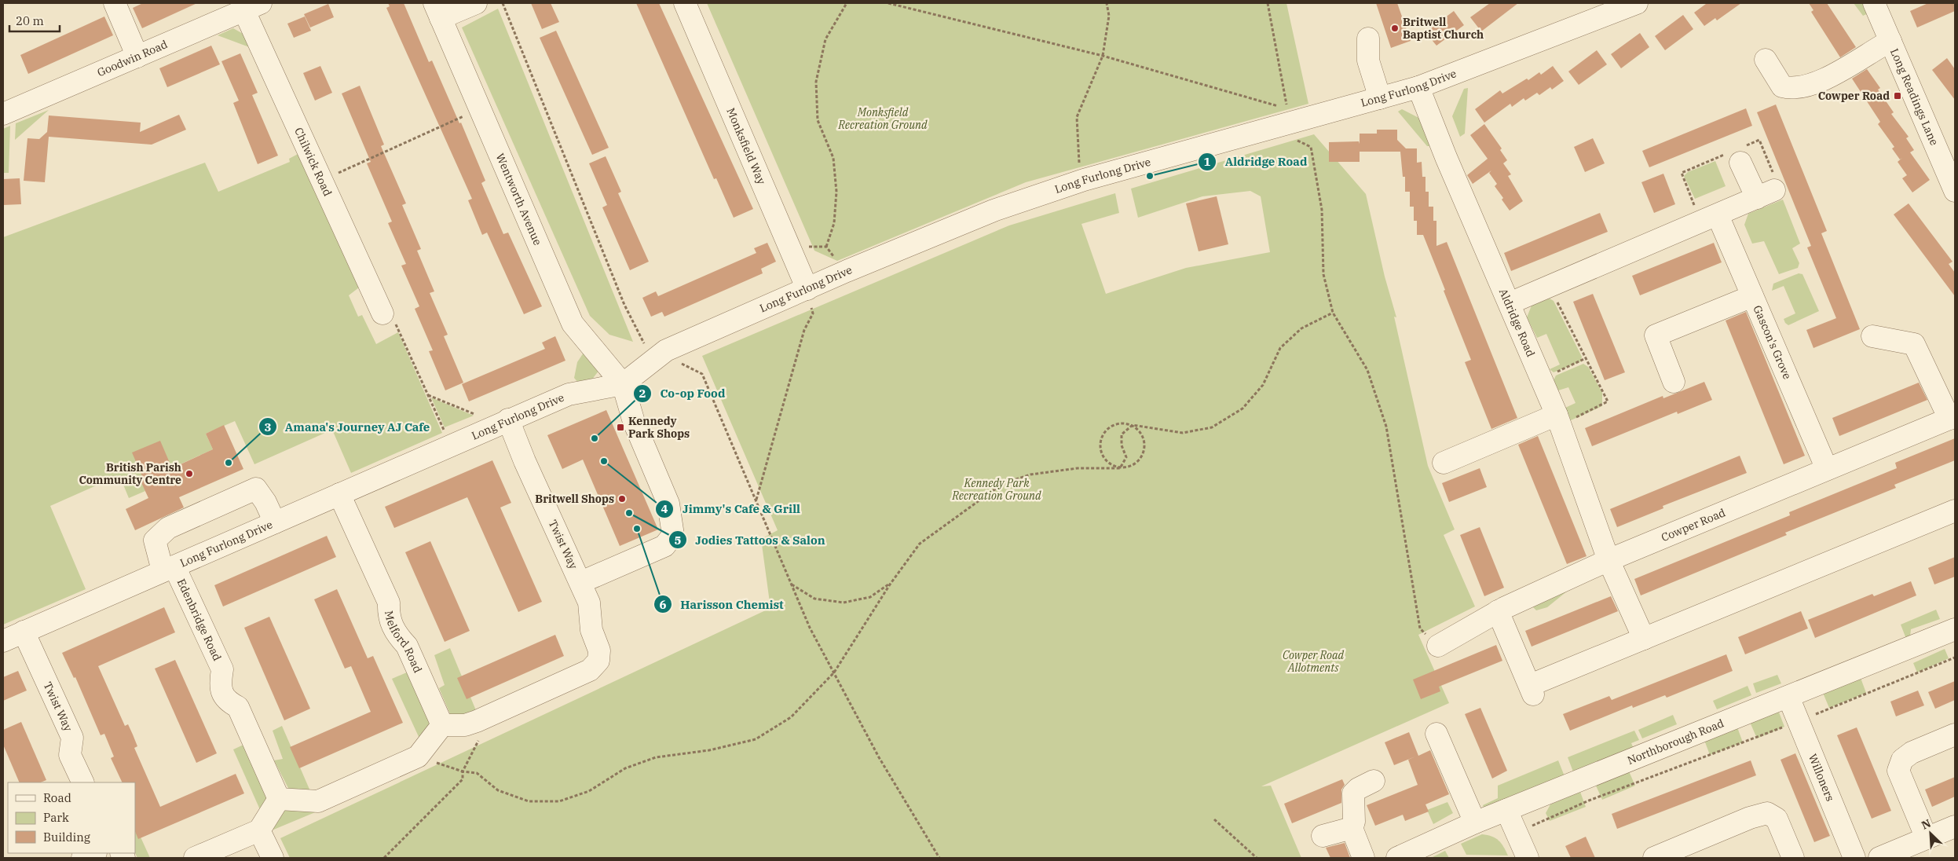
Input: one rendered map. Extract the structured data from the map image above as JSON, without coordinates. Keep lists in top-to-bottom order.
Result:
{
  "streets": {
    "street": [
      "Goodwin Road",
      "Long Furlong Drive",
      "Long Readings Lane",
      "Monksfield Way",
      "Chilwick Road",
      "Wentworth Avenue",
      "Aldridge Road",
      "Gascon's Grove",
      "Cowper Road",
      "Twist Way",
      "Edenbridge Road",
      "Melford Road",
      "Northborough Road",
      "Willoners"
    ]
  },
  "crossings": [
    ["Goodwin Road", "Chilwick Road"],
    ["Long Furlong Drive", "Monksfield Way"],
    ["Long Furlong Drive", "Wentworth Avenue"],
    ["Long Furlong Drive", "Aldridge Road"],
    ["Long Furlong Drive", "Twist Way"],
    ["Long Furlong Drive", "Edenbridge Road"],
    ["Long Furlong Drive", "Melford Road"],
    ["Aldridge Road", "Cowper Road"],
    ["Gascon's Grove", "Cowper Road"],
    ["Northborough Road", "Willoners"]
  ],
  "parks": ["Monksfield Recreation Ground", "Kennedy Park Recreation Ground", "Cowper Road Allotments"],
  "places": {
    "other": [
      "Britwell Baptist Church",
      "Aldridge Road",
      "Co-op Food",
      "Jimmy's Cafe & Grill",
      "Amana's Journey AJ Cafe",
      "British Parish Community Centre",
      "Britwell Shops",
      "Jodies Tattoos & Salon",
      "Harisson Chemist"
    ],
    "transit": ["Cowper Road", "Kennedy Park Shops"]
  },
  "legend": ["Road", "Park", "Building"],
  "scale_bar": "20 m",
  "north": "top left"
}
